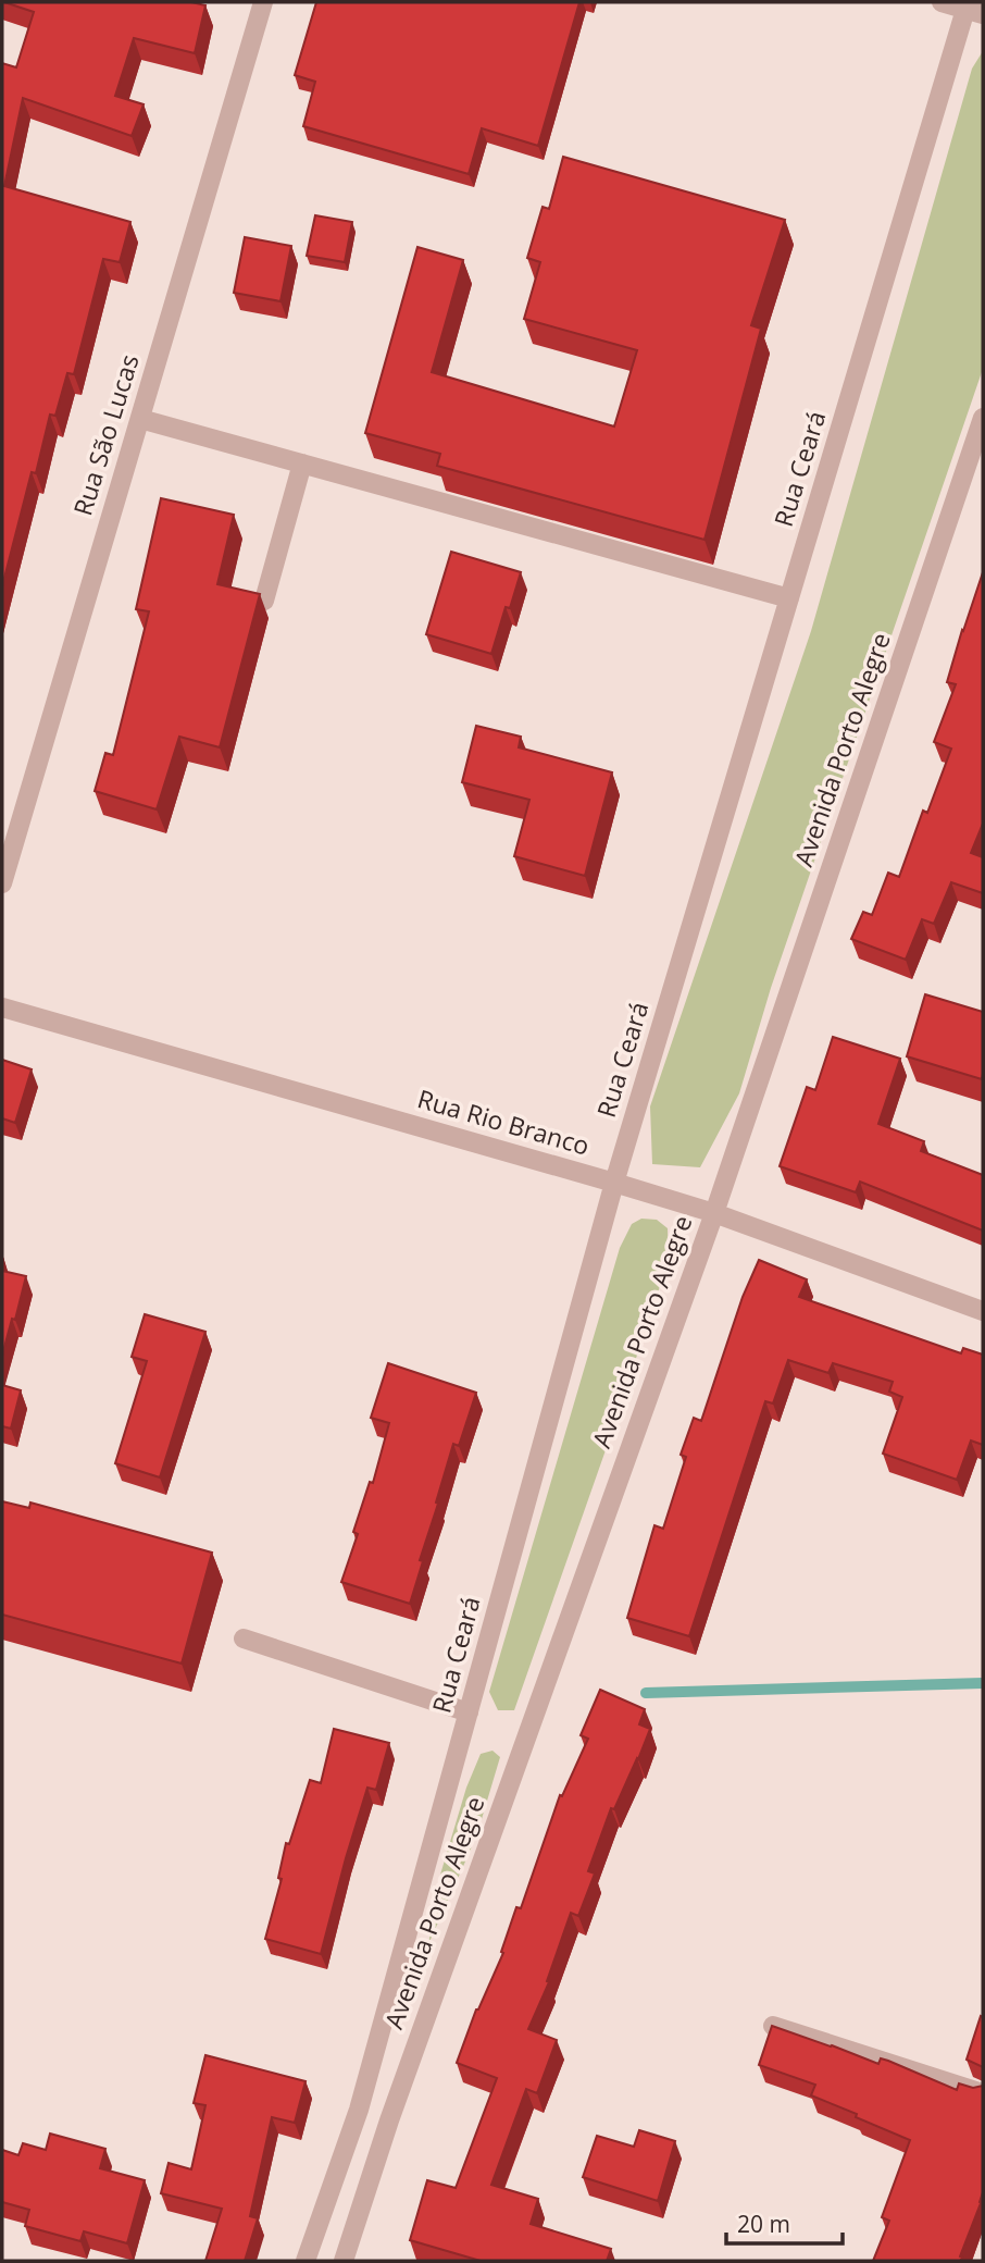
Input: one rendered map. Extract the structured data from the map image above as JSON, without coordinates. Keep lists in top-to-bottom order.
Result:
{
  "streets": {
    "street": [
      "Rua São Lucas",
      "Rua Ceará",
      "Avenida Porto Alegre",
      "Rua Rio Branco"
    ]
  },
  "crossings": [
    ["Rua Ceará", "Rua Rio Branco"],
    ["Avenida Porto Alegre", "Rua Rio Branco"]
  ],
  "scale_bar": "20 m"
}
